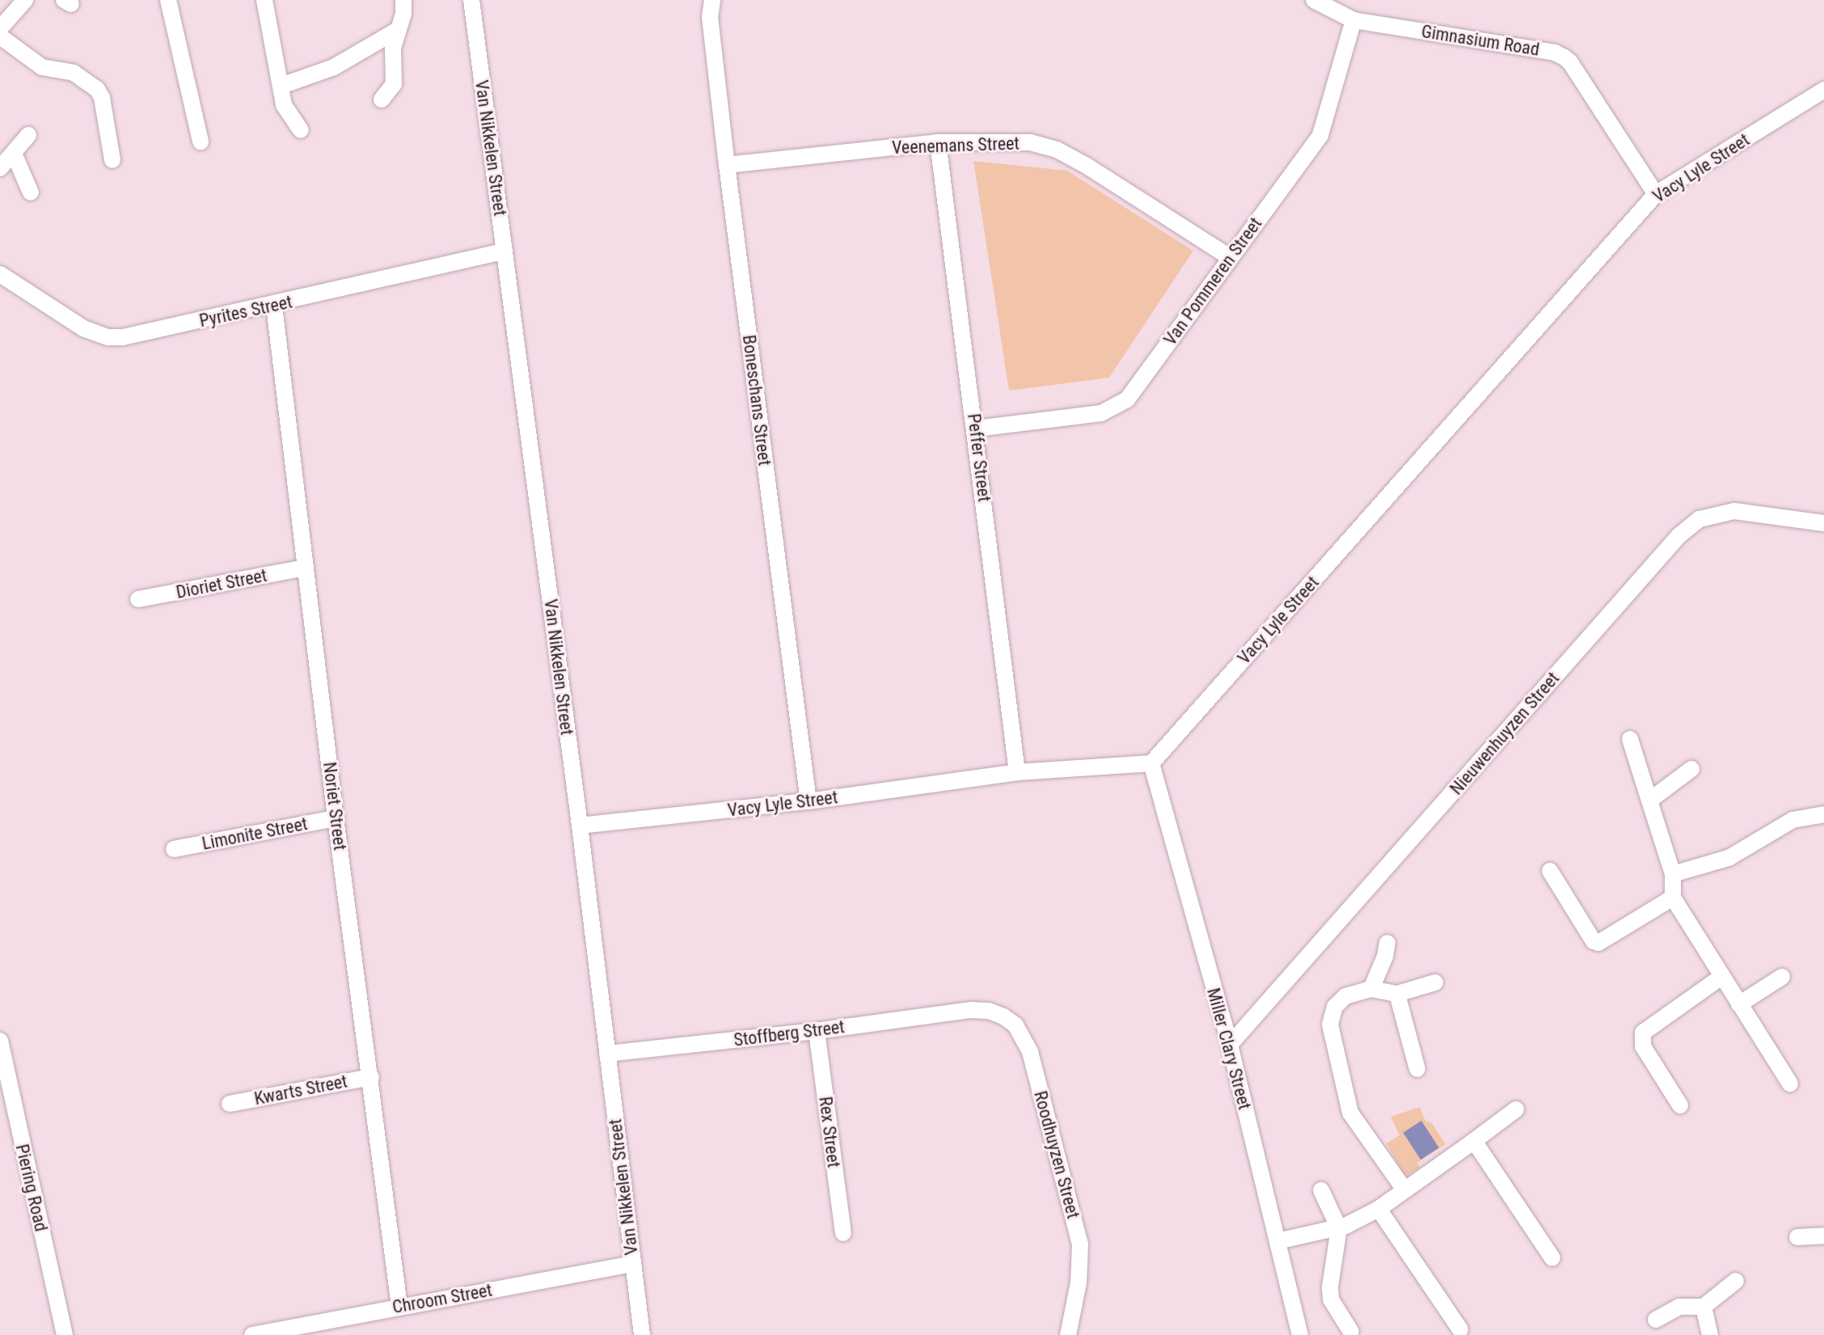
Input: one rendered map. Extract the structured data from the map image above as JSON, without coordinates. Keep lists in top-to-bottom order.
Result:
{
  "streets": {
    "street": [
      "Gimnasium Road",
      "Veenemans Street",
      "Van Nikkelen Street",
      "Vacy Lyle Street",
      "Van Pommeren Street",
      "Pyrites Street",
      "Boneschans Street",
      "Peffer Street",
      "Dioriet Street",
      "Nieuwenhuyzen Street",
      "Noriet Street",
      "Limonite Street",
      "Stoffberg Street",
      "Miller Clary Street",
      "Kwarts Street",
      "Rex Street",
      "Roodhuyzen Street",
      "Piering Road",
      "Chroom Street"
    ]
  },
  "crossings": [
    ["Gimnasium Road", "Vacy Lyle Street"],
    ["Gimnasium Road", "Van Pommeren Street"],
    ["Veenemans Street", "Van Pommeren Street"],
    ["Veenemans Street", "Boneschans Street"],
    ["Veenemans Street", "Peffer Street"],
    ["Van Nikkelen Street", "Vacy Lyle Street"],
    ["Van Nikkelen Street", "Pyrites Street"],
    ["Van Nikkelen Street", "Stoffberg Street"],
    ["Van Nikkelen Street", "Chroom Street"],
    ["Vacy Lyle Street", "Boneschans Street"],
    ["Vacy Lyle Street", "Peffer Street"],
    ["Vacy Lyle Street", "Miller Clary Street"],
    ["Van Pommeren Street", "Peffer Street"],
    ["Pyrites Street", "Noriet Street"],
    ["Dioriet Street", "Noriet Street"],
    ["Nieuwenhuyzen Street", "Miller Clary Street"],
    ["Noriet Street", "Limonite Street"],
    ["Noriet Street", "Kwarts Street"],
    ["Noriet Street", "Chroom Street"],
    ["Stoffberg Street", "Rex Street"],
    ["Stoffberg Street", "Roodhuyzen Street"]
  ]
}
